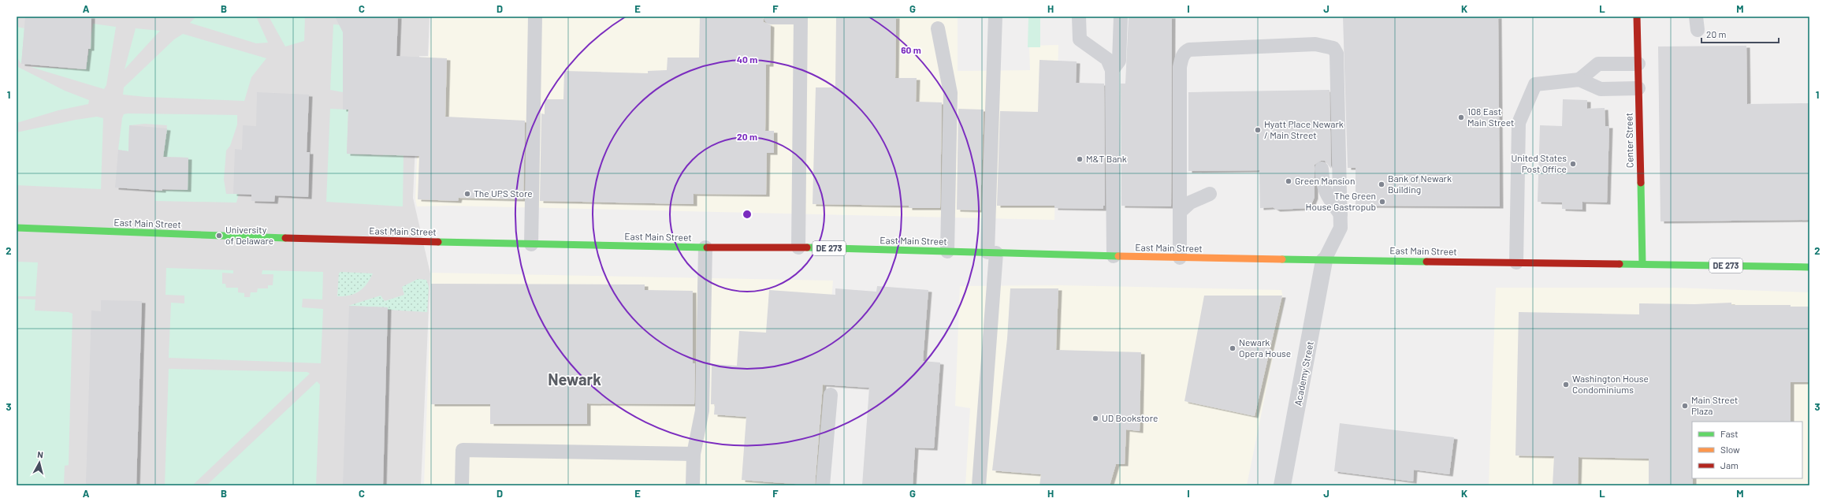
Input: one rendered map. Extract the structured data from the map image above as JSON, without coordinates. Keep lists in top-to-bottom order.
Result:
{
  "streets": {
    "main road": ["Center Street", "East Main Street", "DE 273"],
    "street": ["Academy Street"]
  },
  "crossings": [
    ["Center Street", "East Main Street"],
    ["East Main Street", "Academy Street"]
  ],
  "districts": ["Newark"],
  "places": [
    "108 East Main Street",
    "Hyatt Place Newark / Main Street",
    "M&T Bank",
    "United States Post Office",
    "Green Mansion",
    "Bank of Newark Building",
    "The UPS Store",
    "The Green House Gastropub",
    "University of Delaware",
    "Newark Opera House",
    "Washington House Condominiums",
    "Main Street Plaza",
    "UD Bookstore"
  ],
  "legend": ["Fast", "Slow", "Jam"],
  "scale_bar": "20 m",
  "north": "top",
  "grid": {
    "columns": [
      "A",
      "B",
      "C",
      "D",
      "E",
      "F",
      "G",
      "H",
      "I",
      "J",
      "K",
      "L",
      "M"
    ],
    "rows": ["1", "2", "3"]
  },
  "rings": ["60 m", "40 m", "20 m"]
}
